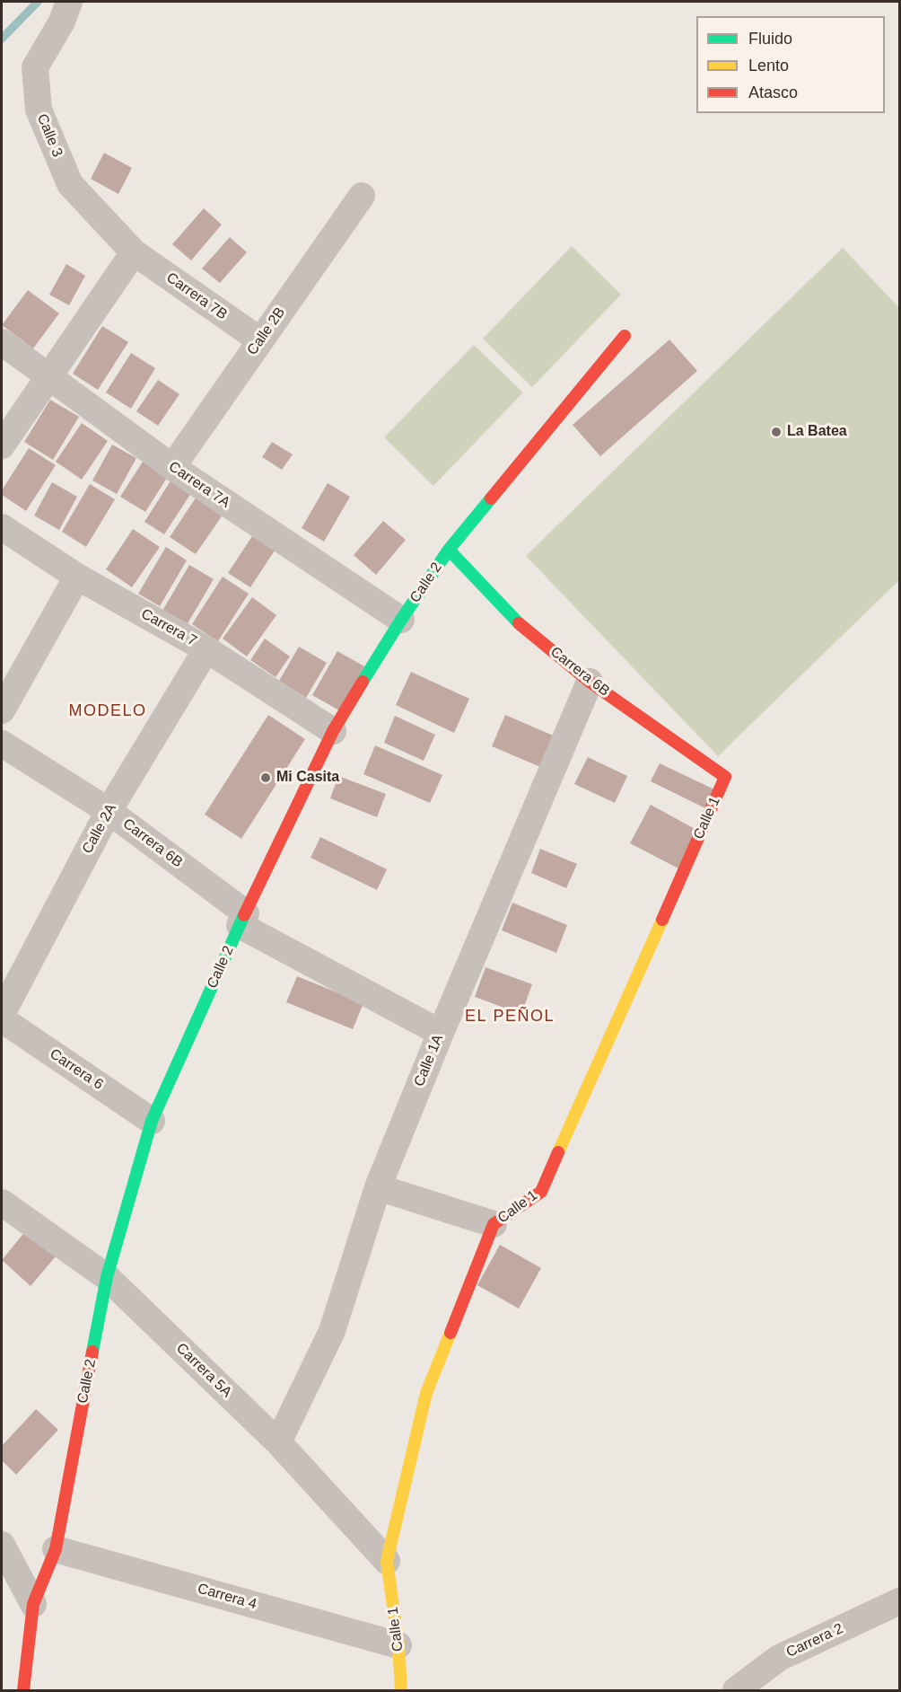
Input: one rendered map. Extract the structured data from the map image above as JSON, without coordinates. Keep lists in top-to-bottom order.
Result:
{
  "streets": {
    "street": [
      "Calle 3",
      "Carrera 7B",
      "Calle 2B",
      "Carrera 7A",
      "Calle 2",
      "Carrera 7",
      "Carrera 6B",
      "Calle 1",
      "Calle 2A",
      "Calle 1A",
      "Carrera 6",
      "Carrera 5A",
      "Carrera 4",
      "Carrera 2"
    ]
  },
  "crossings": [
    ["Calle 3", "Carrera 7B"],
    ["Carrera 7B", "Calle 2B"],
    ["Calle 2B", "Carrera 7A"],
    ["Carrera 7A", "Calle 2"],
    ["Calle 2", "Carrera 7"],
    ["Calle 2", "Carrera 6B"],
    ["Calle 2", "Carrera 6"],
    ["Calle 2", "Carrera 5A"],
    ["Calle 2", "Carrera 4"],
    ["Carrera 7", "Calle 2A"],
    ["Carrera 6B", "Calle 1"],
    ["Carrera 6B", "Calle 2A"],
    ["Carrera 6B", "Calle 1A"],
    ["Calle 1", "Carrera 5A"],
    ["Calle 1", "Carrera 4"],
    ["Calle 1A", "Carrera 5A"]
  ],
  "districts": ["MODELO", "EL PEÑOL"],
  "places": ["La Batea", "Mi Casita"],
  "legend": ["Fluido", "Lento", "Atasco"]
}
